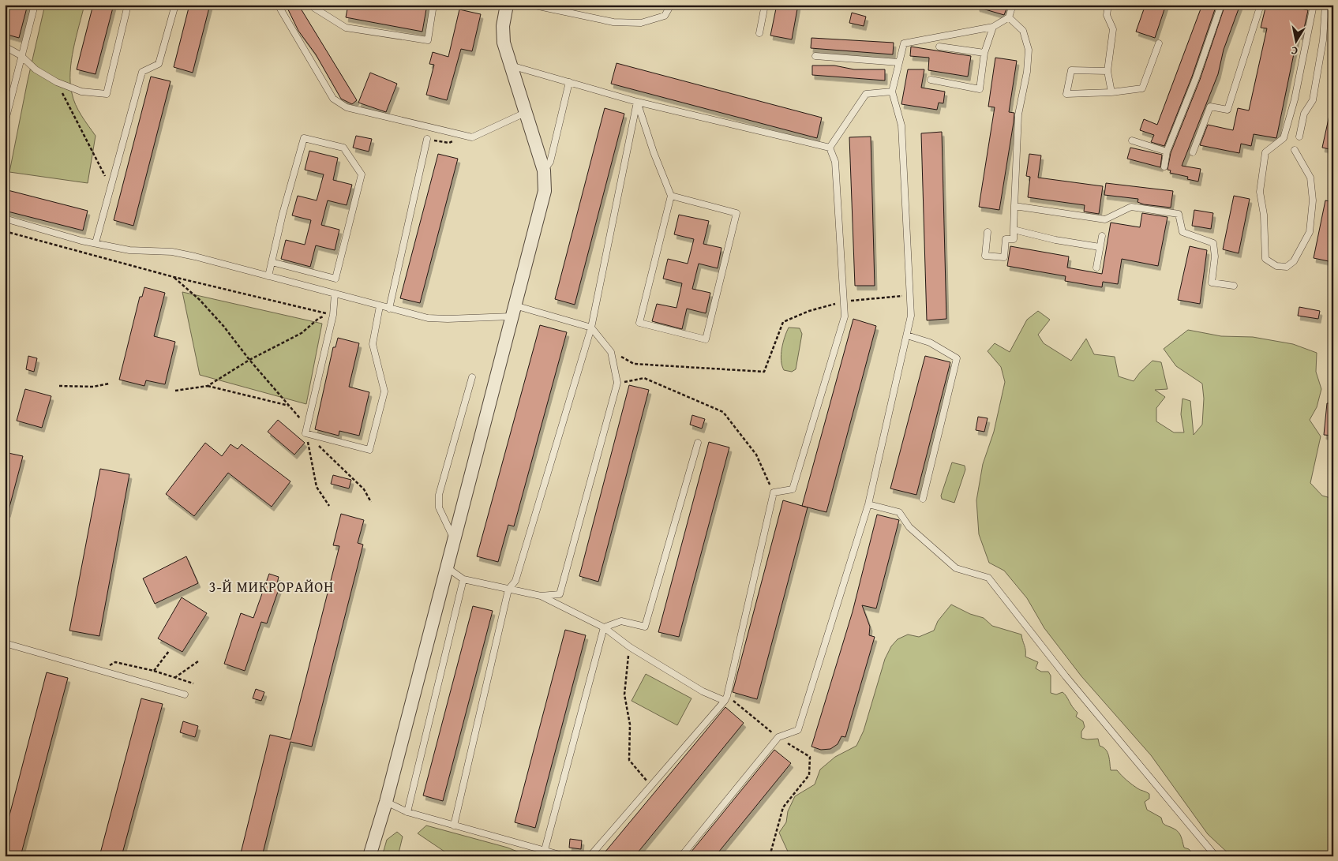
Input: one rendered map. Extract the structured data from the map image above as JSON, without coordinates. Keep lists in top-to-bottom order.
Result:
{
  "districts": ["3-Й МИКРОРАЙОН"],
  "north": "bottom"
}
